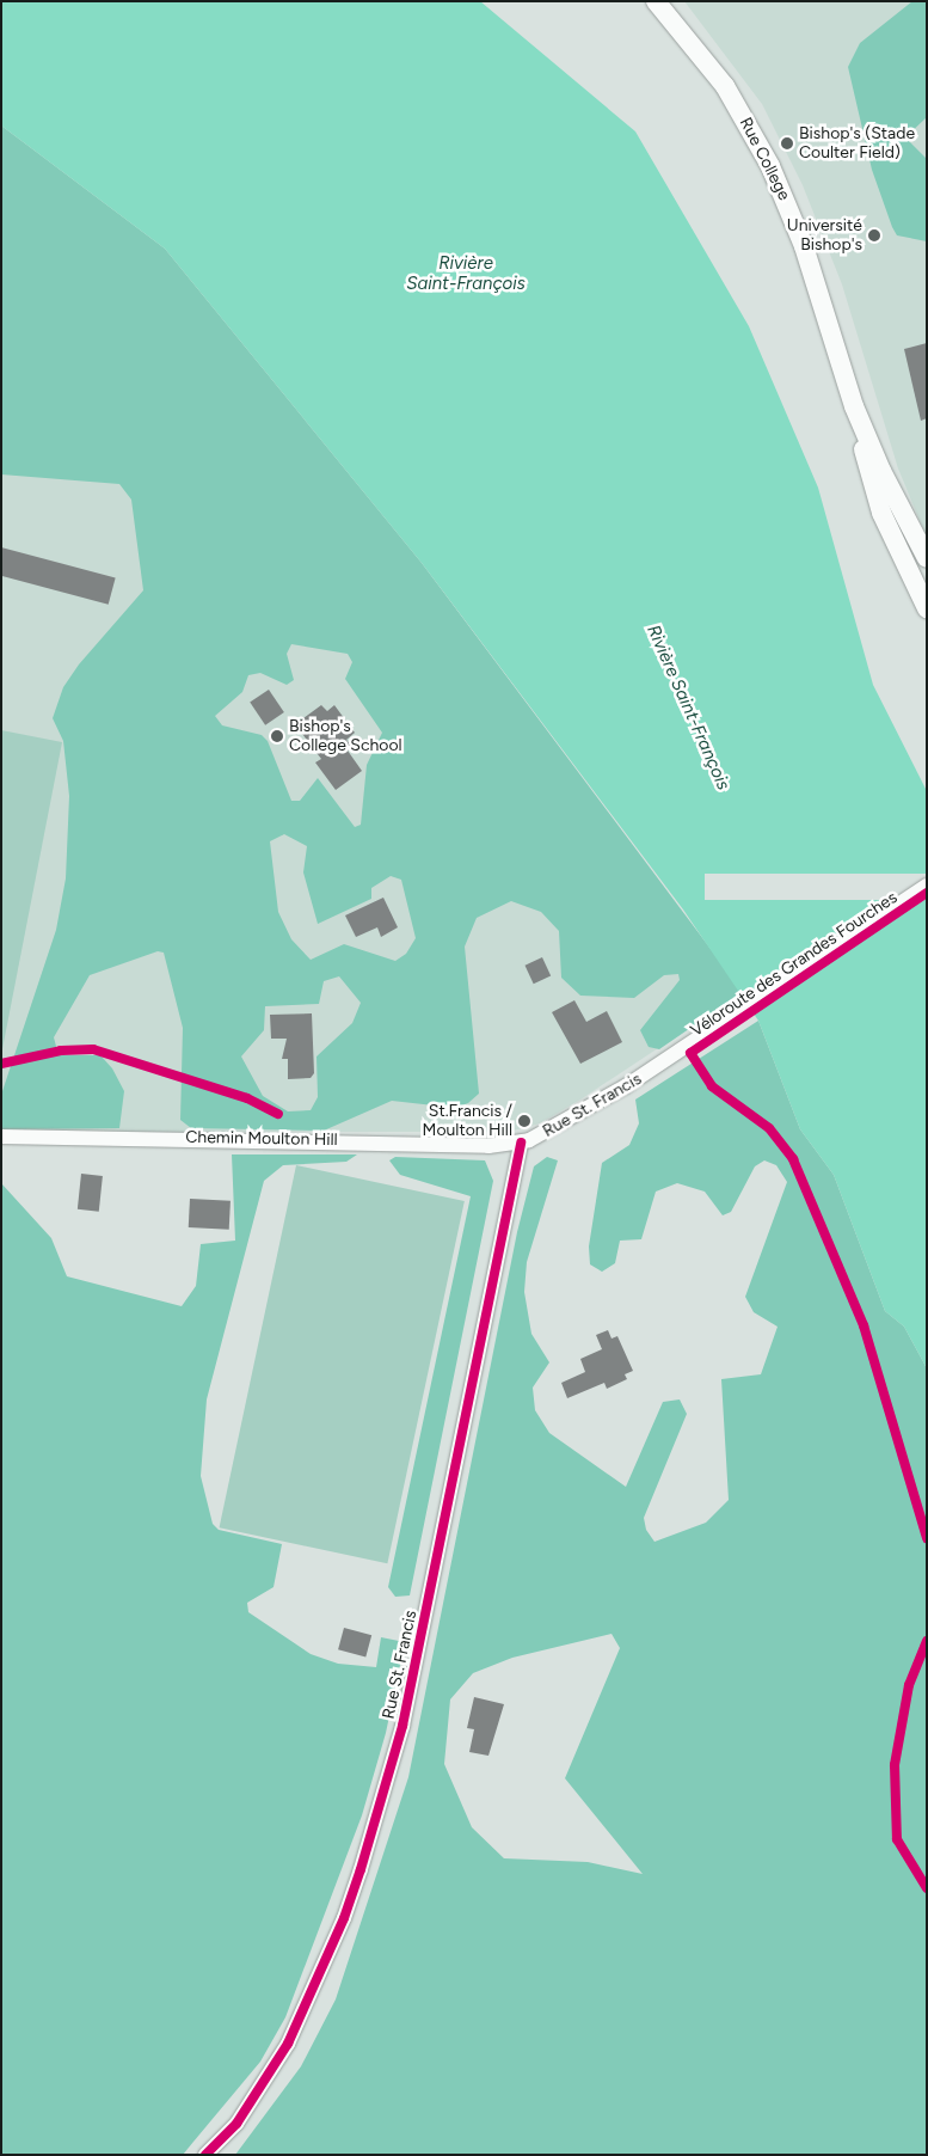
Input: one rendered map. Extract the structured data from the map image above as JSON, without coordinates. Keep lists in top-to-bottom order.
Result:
{
  "streets": {
    "main road": ["Rue College"],
    "street": ["Rue St. Francis", "Chemin Moulton Hill"],
    "cycle path": ["Véloroute des Grandes Fourches"]
  },
  "crossings": [
    ["Rue St. Francis", "Chemin Moulton Hill"]
  ],
  "water": ["Rivière Saint-François"],
  "places": [
    "Bishop's (Stade Coulter Field)",
    "Université Bishop's",
    "Bishop's College School",
    "St.Francis / Moulton Hill"
  ]
}
